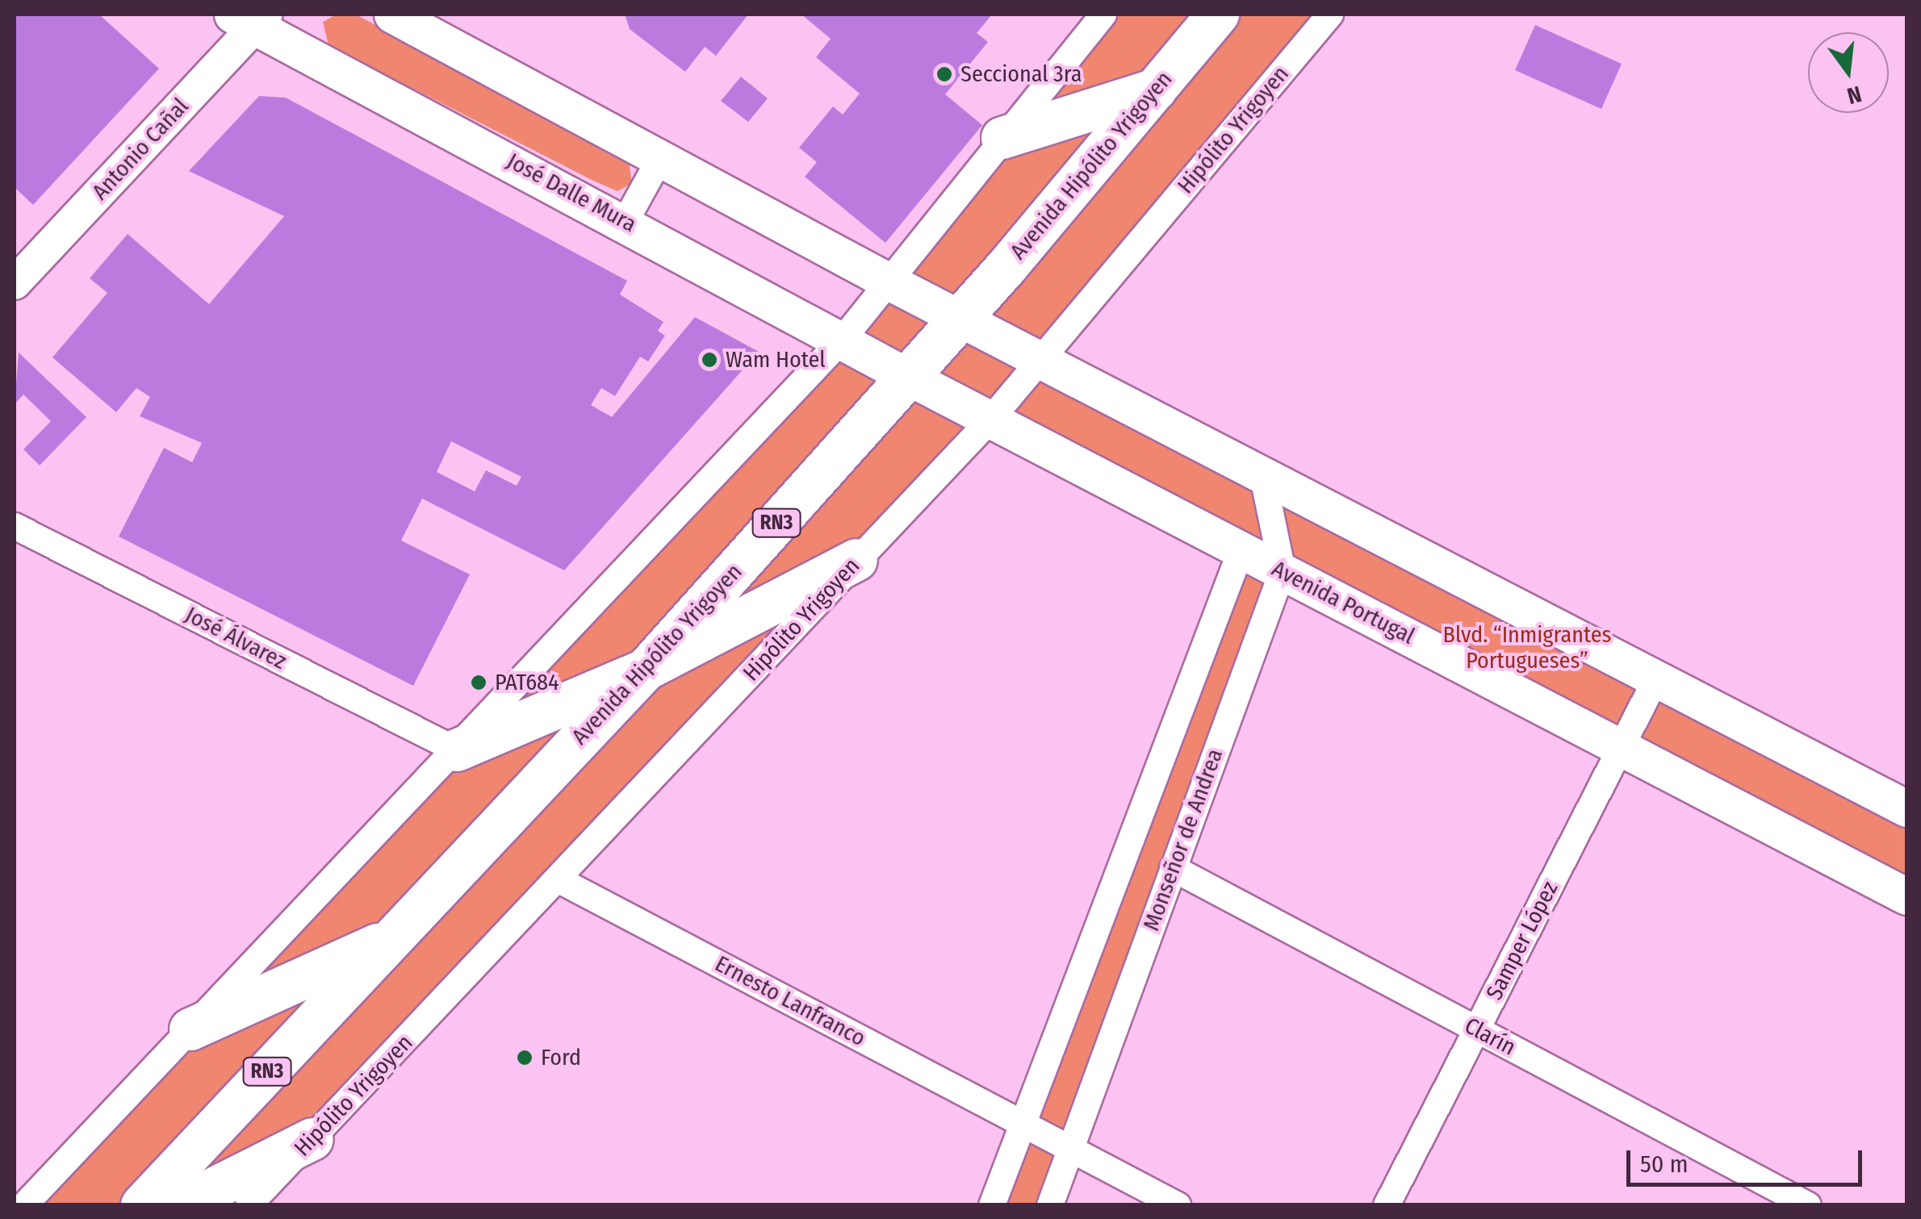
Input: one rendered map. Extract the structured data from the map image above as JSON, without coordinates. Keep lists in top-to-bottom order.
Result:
{
  "streets": {
    "highway": ["Avenida Hipólito Yrigoyen", "RN3"],
    "main road": ["José Dalle Mura", "Avenida Portugal"],
    "street": [
      "Hipólito Yrigoyen",
      "Antonio Cañal",
      "José Álvarez",
      "Monseñor de Andrea",
      "Samper López",
      "Ernesto Lanfranco",
      "Clarín"
    ]
  },
  "crossings": [
    ["Hipólito Yrigoyen", "Avenida Portugal"],
    ["Hipólito Yrigoyen", "Ernesto Lanfranco"],
    ["Antonio Cañal", "José Dalle Mura"],
    ["Avenida Hipólito Yrigoyen", "José Dalle Mura"],
    ["Avenida Hipólito Yrigoyen", "Avenida Portugal"],
    ["José Dalle Mura", "Avenida Portugal"],
    ["Avenida Portugal", "Monseñor de Andrea"],
    ["Avenida Portugal", "Samper López"],
    ["Monseñor de Andrea", "Ernesto Lanfranco"],
    ["Monseñor de Andrea", "Clarín"],
    ["Samper López", "Clarín"]
  ],
  "parks": ["Blvd. “Inmigrantes Portugueses”"],
  "places": [
    "Seccional 3ra",
    "Wam Hotel",
    "PAT684",
    "Ford"
  ],
  "scale_bar": "50 m",
  "north": "bottom"
}
